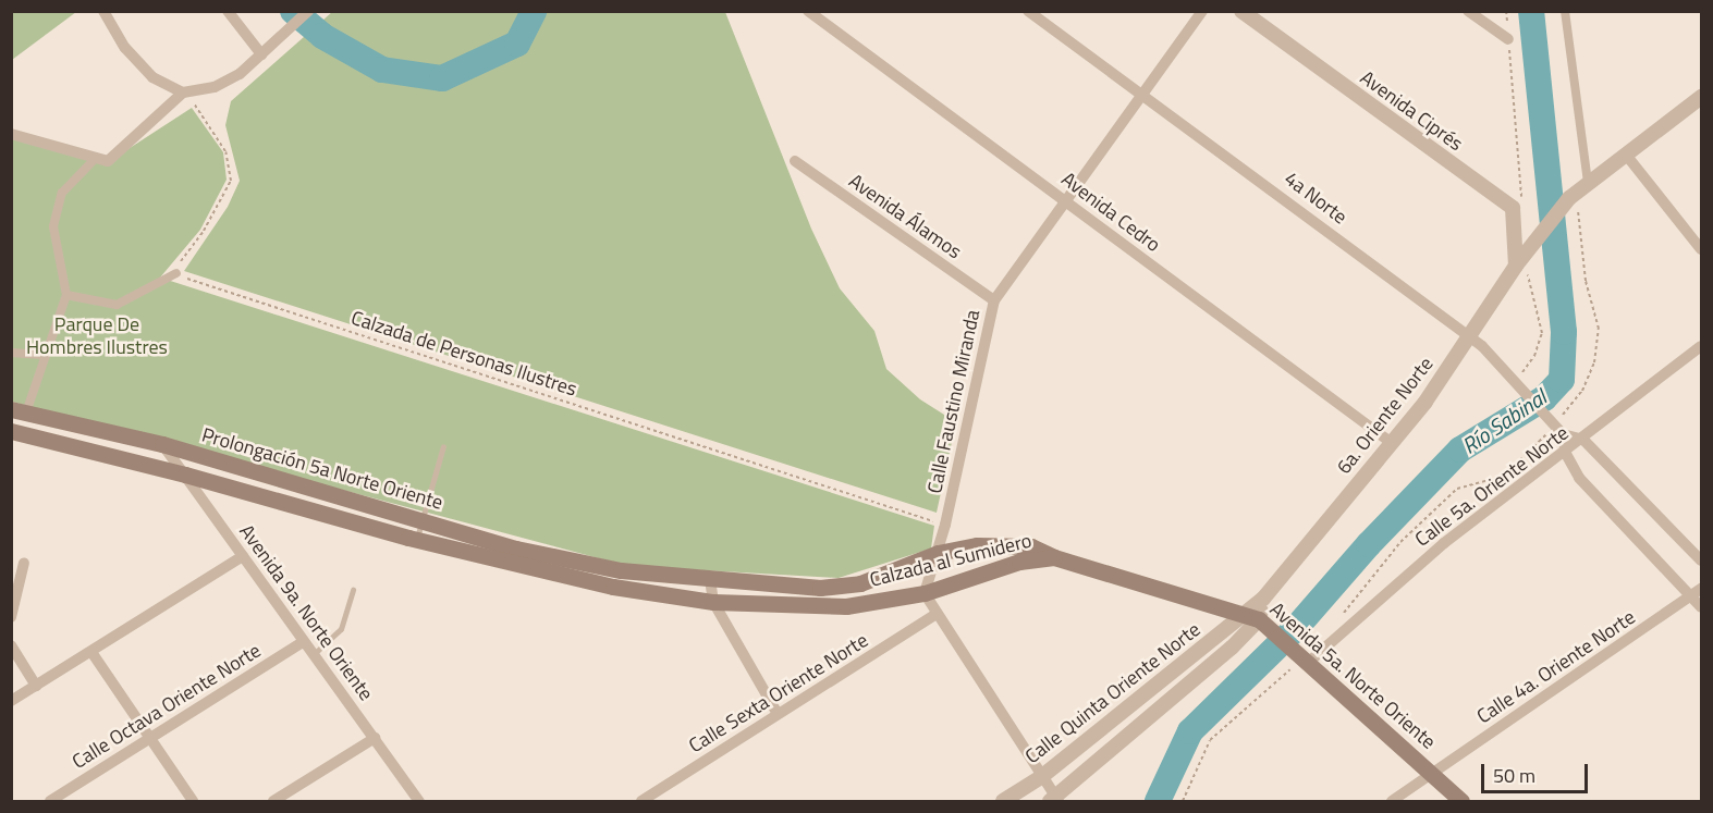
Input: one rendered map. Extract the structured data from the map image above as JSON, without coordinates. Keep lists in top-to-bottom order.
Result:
{
  "streets": {
    "main road": ["Prolongación 5a Norte Oriente", "Calzada al Sumidero", "Avenida 5a. Norte Oriente"],
    "street": [
      "Avenida Ciprés",
      "4a Norte",
      "Avenida Cedro",
      "Avenida Álamos",
      "Calle Faustino Miranda",
      "6a. Oriente Norte",
      "Calle 5a. Oriente Norte",
      "Avenida 9a. Norte Oriente",
      "Calle 4a. Oriente Norte",
      "Calle Sexta Oriente Norte",
      "Calle Quinta Oriente Norte",
      "Calle Octava Oriente Norte"
    ],
    "path": ["Calzada de Personas Ilustres"]
  },
  "crossings": [
    ["Avenida Ciprés", "6a. Oriente Norte"],
    ["4a Norte", "Calle Faustino Miranda"],
    ["4a Norte", "6a. Oriente Norte"],
    ["Avenida Cedro", "Calle Faustino Miranda"],
    ["Avenida Cedro", "6a. Oriente Norte"],
    ["Avenida Álamos", "Calle Faustino Miranda"],
    ["Calzada de Personas Ilustres", "Calle Faustino Miranda"],
    ["Calle Faustino Miranda", "Calzada al Sumidero"],
    ["6a. Oriente Norte", "Avenida 5a. Norte Oriente"],
    ["6a. Oriente Norte", "Calle Quinta Oriente Norte"],
    ["Prolongación 5a Norte Oriente", "Calzada al Sumidero"],
    ["Prolongación 5a Norte Oriente", "Avenida 9a. Norte Oriente"],
    ["Calle 5a. Oriente Norte", "Avenida 5a. Norte Oriente"],
    ["Calzada al Sumidero", "Avenida 5a. Norte Oriente"],
    ["Avenida 9a. Norte Oriente", "Calle Octava Oriente Norte"],
    ["Calle 4a. Oriente Norte", "Avenida 5a. Norte Oriente"],
    ["Avenida 5a. Norte Oriente", "Calle Quinta Oriente Norte"]
  ],
  "water": ["Río Sabinal"],
  "parks": ["Parque De Hombres Ilustres"],
  "scale_bar": "50 m"
}
